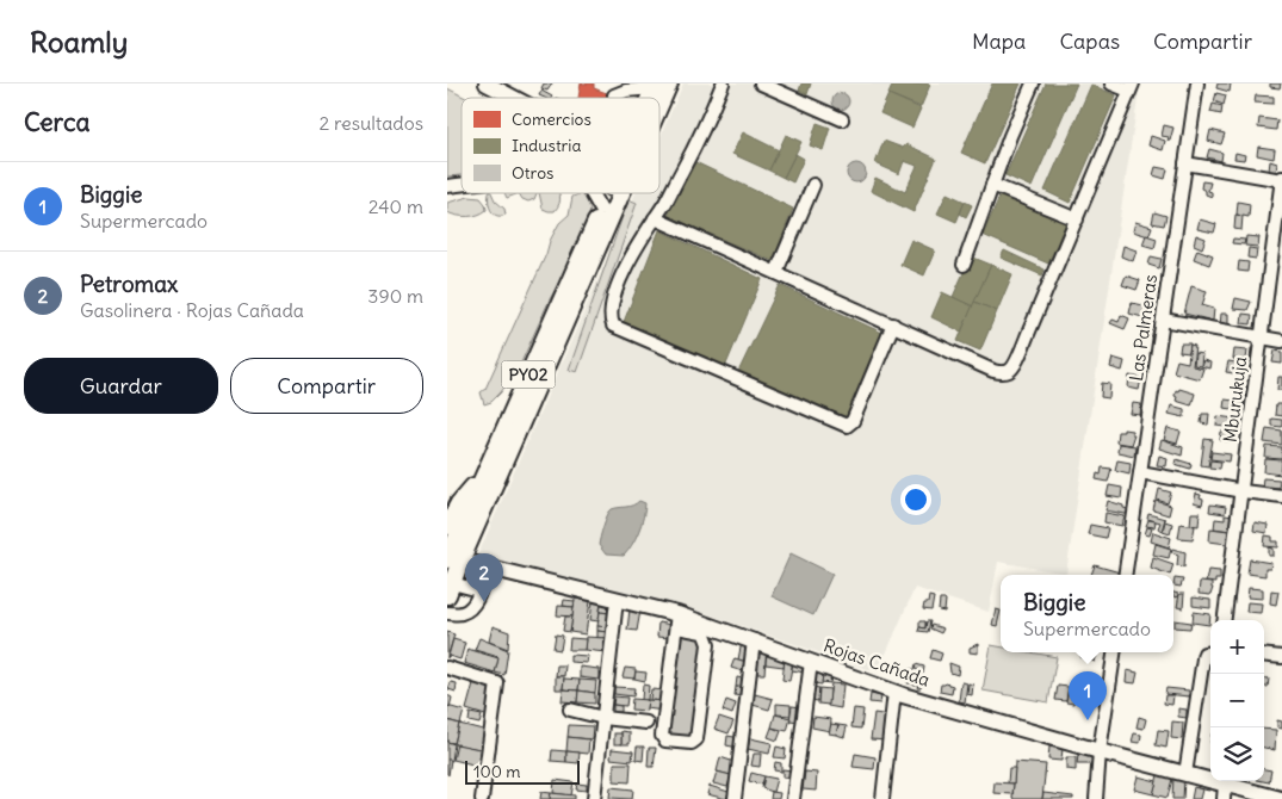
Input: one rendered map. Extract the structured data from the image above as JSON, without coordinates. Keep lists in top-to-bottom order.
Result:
{
  "streets": {
    "highway": ["PY02"],
    "main road": ["Rojas Cañada"],
    "street": ["Las Palmeras", "Mburukuja"]
  },
  "crossings": [
    ["PY02", "Rojas Cañada"]
  ],
  "legend": ["Comercios", "Industria", "Otros"],
  "scale_bar": "100 m",
  "page": {
    "header": "Roamly",
    "nav": ["Mapa", "Capas", "Compartir"],
    "heading": ["Cerca", "2 resultados"],
    "list": [
      {
        "mark": "1",
        "name": "Biggie",
        "note": "Supermercado",
        "value": "240 m"
      },
      {
        "mark": "2",
        "name": "Petromax",
        "note": "Gasolinera · Rojas Cañada",
        "value": "390 m"
      }
    ],
    "buttons": ["Guardar", "Compartir"],
    "pins": ["2", "1"],
    "popup": ["Biggie", "Supermercado"],
    "map_buttons": ["+", "−"],
    "scale": "100 m"
  }
}
